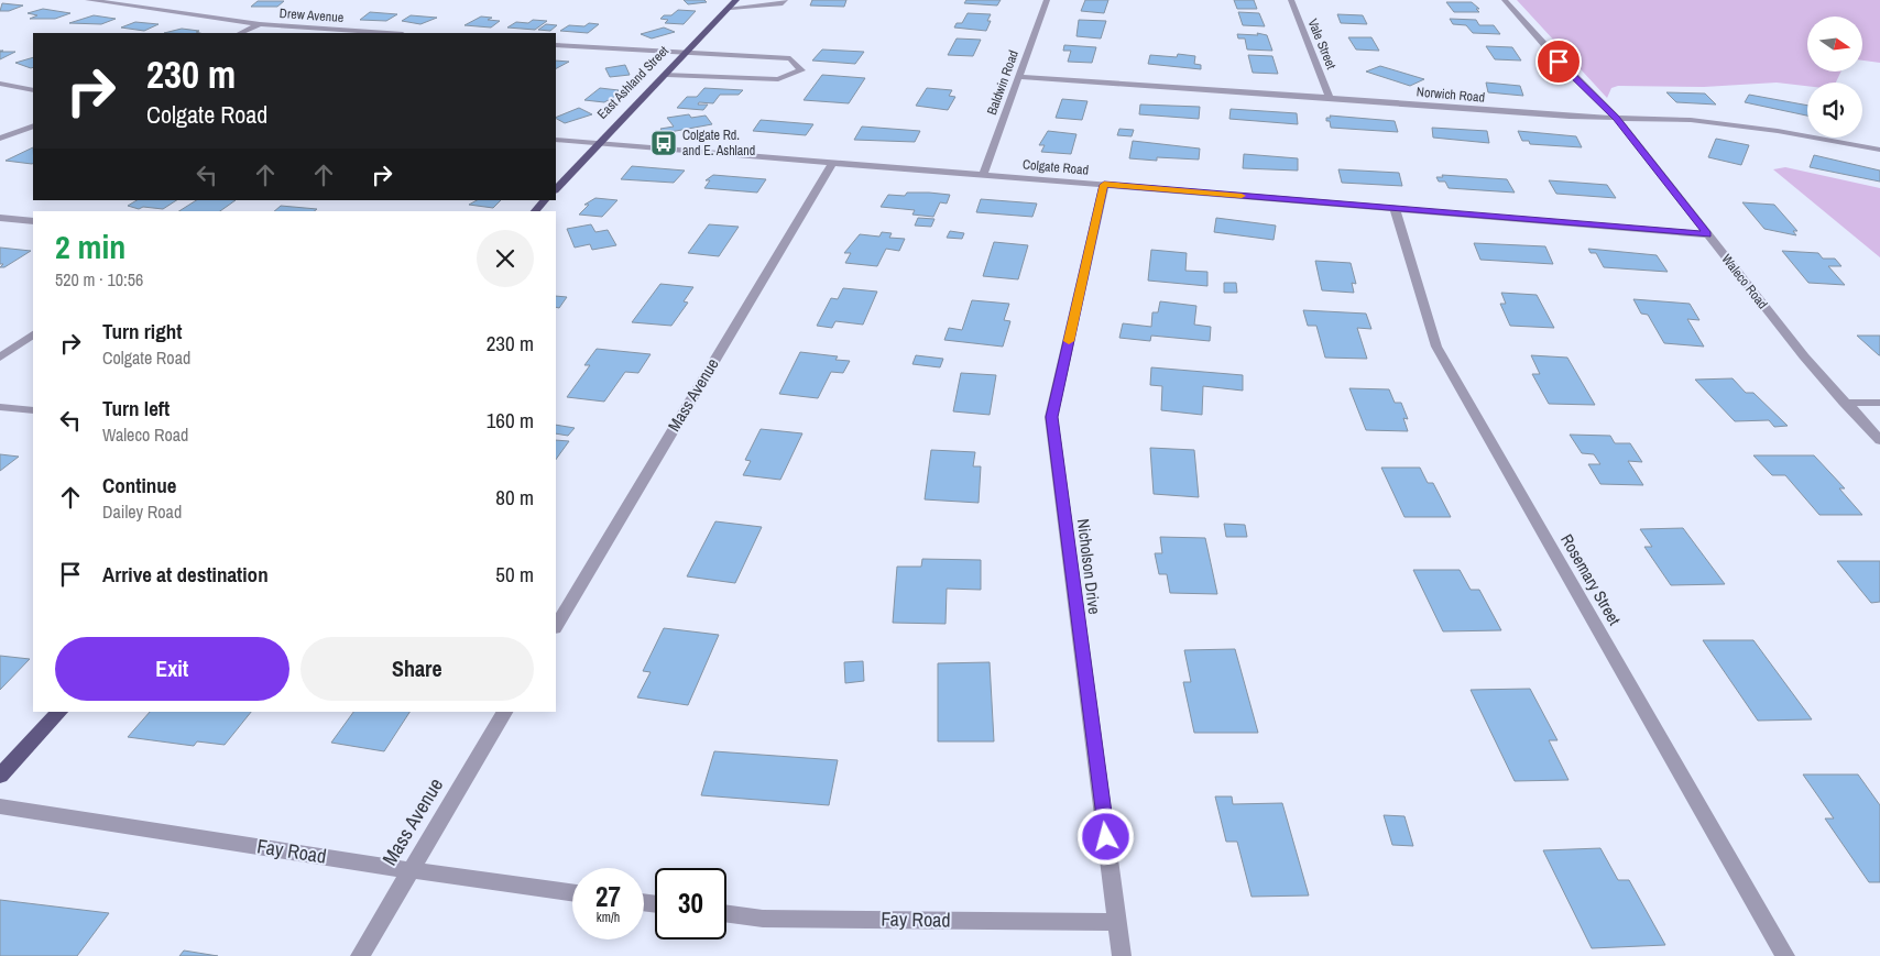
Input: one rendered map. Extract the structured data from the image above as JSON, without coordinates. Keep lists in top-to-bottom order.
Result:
{
  "streets": {
    "main road": ["East Ashland Street"],
    "street": [
      "Drew Avenue",
      "Vale Street",
      "Baldwin Road",
      "Norwich Road",
      "Colgate Road",
      "Waleco Road",
      "Mass Avenue",
      "Nicholson Drive",
      "Rosemary Street",
      "Fay Road"
    ]
  },
  "crossings": [
    ["Vale Street", "Norwich Road"],
    ["East Ashland Street", "Colgate Road"],
    ["Baldwin Road", "Norwich Road"],
    ["Baldwin Road", "Colgate Road"],
    ["Norwich Road", "Waleco Road"],
    ["Colgate Road", "Waleco Road"],
    ["Colgate Road", "Mass Avenue"],
    ["Colgate Road", "Nicholson Drive"],
    ["Colgate Road", "Rosemary Street"],
    ["Mass Avenue", "Fay Road"],
    ["Nicholson Drive", "Fay Road"]
  ],
  "places": {
    "bus stop": ["Colgate Rd. and E. Ashland"]
  },
  "north": "right",
  "page": {
    "turn": ["230 m", "Colgate Road"],
    "heading": ["2 min", "520 m · 10:56"],
    "list": [
      {
        "name": "Turn right",
        "note": "Colgate Road",
        "value": "230 m"
      },
      {
        "name": "Turn left",
        "note": "Waleco Road",
        "value": "160 m"
      },
      {
        "name": "Continue",
        "note": "Dailey Road",
        "value": "80 m"
      },
      {
        "name": "Arrive at destination",
        "value": "50 m"
      }
    ],
    "buttons": ["Exit", "Share"],
    "speed": "27 km/h",
    "limit": "30"
  }
}
